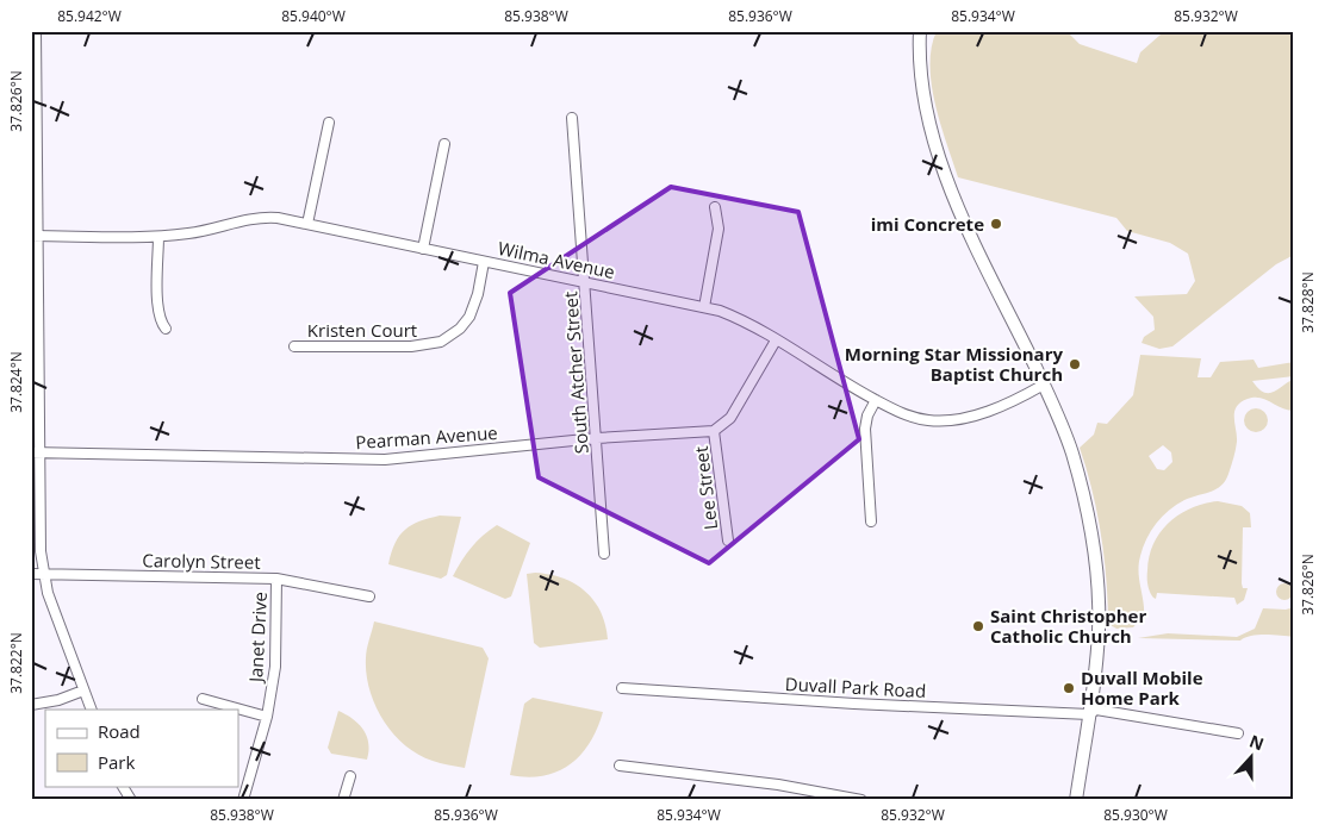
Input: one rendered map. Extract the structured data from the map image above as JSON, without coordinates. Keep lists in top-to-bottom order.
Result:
{
  "streets": {
    "street": [
      "Wilma Avenue",
      "Kristen Court",
      "South Atcher Street",
      "Pearman Avenue",
      "Lee Street",
      "Carolyn Street",
      "Janet Drive",
      "Duvall Park Road"
    ]
  },
  "crossings": [
    ["Wilma Avenue", "Kristen Court"],
    ["Wilma Avenue", "South Atcher Street"],
    ["South Atcher Street", "Pearman Avenue"],
    ["Pearman Avenue", "Lee Street"],
    ["Carolyn Street", "Janet Drive"]
  ],
  "places": [
    "imi Concrete",
    "Morning Star Missionary Baptist Church",
    "Saint Christopher Catholic Church",
    "Duvall Mobile Home Park"
  ],
  "legend": ["Road", "Park"],
  "north": "top",
  "coordinates": [
    "85.942°W",
    "85.940°W",
    "85.938°W",
    "85.936°W",
    "85.934°W",
    "85.932°W",
    "37.826°N",
    "37.828°N",
    "37.824°N",
    "37.822°N",
    "85.930°W"
  ]
}
